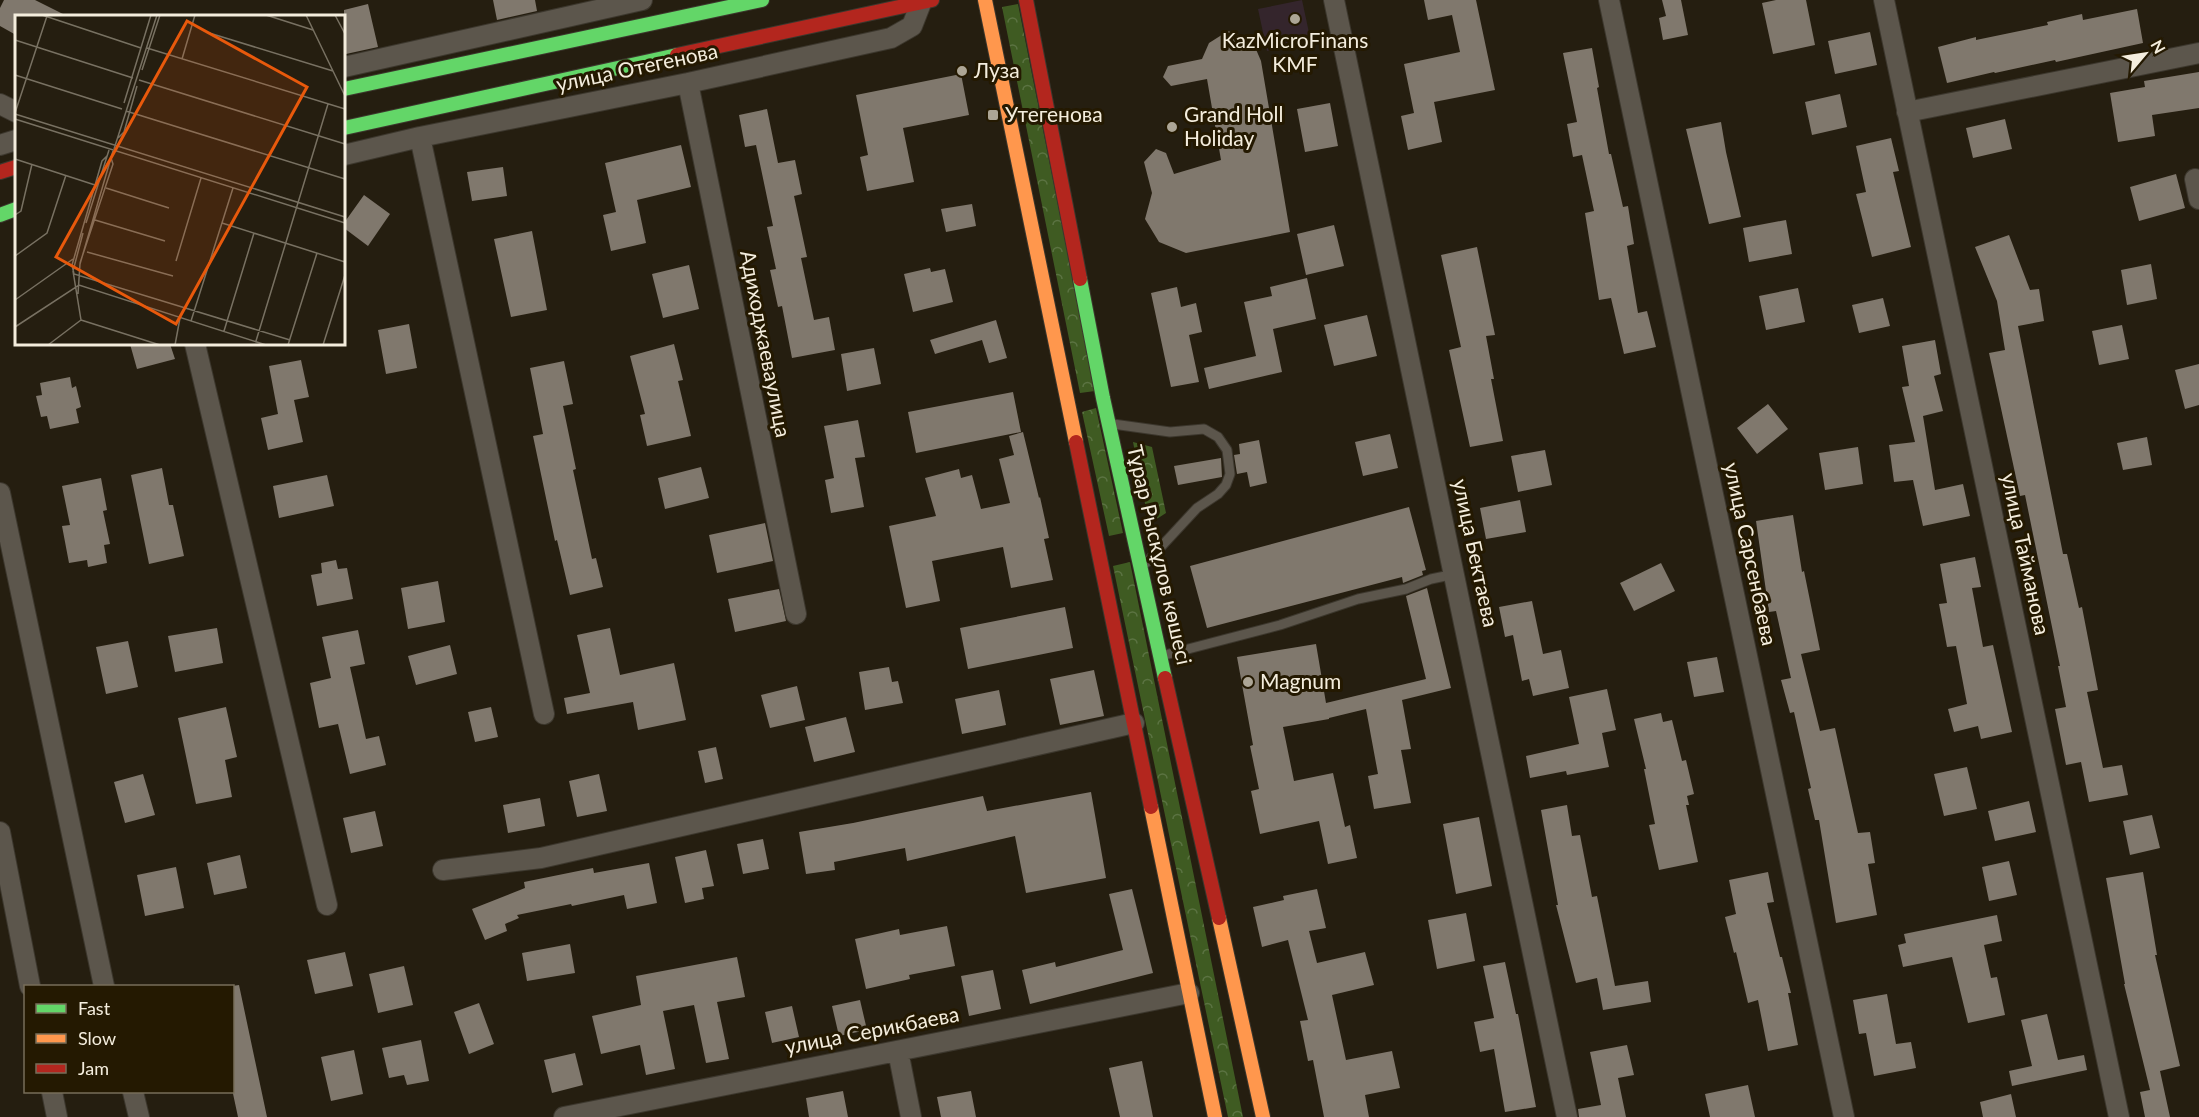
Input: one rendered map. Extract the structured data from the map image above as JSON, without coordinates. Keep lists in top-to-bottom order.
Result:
{
  "streets": {
    "main road": ["улица Отегенова", "Тұрар Рыскұлов көшесі"],
    "street": [
      "Адиходжаеваулица",
      "улица Бектаева",
      "улица Сарсенбаева",
      "улица Тайманова",
      "улица Серикбаева"
    ]
  },
  "crossings": [
    ["улица Отегенова", "Адиходжаеваулица"],
    ["Тұрар Рыскұлов көшесі", "улица Серикбаева"]
  ],
  "places": {
    "other": [
      "KazMicroFinans KMF",
      "Луза",
      "Grand Holl Holiday",
      "Magnum"
    ],
    "transit": ["Утегенова"]
  },
  "legend": ["Fast", "Slow", "Jam"],
  "north": "top right"
}
